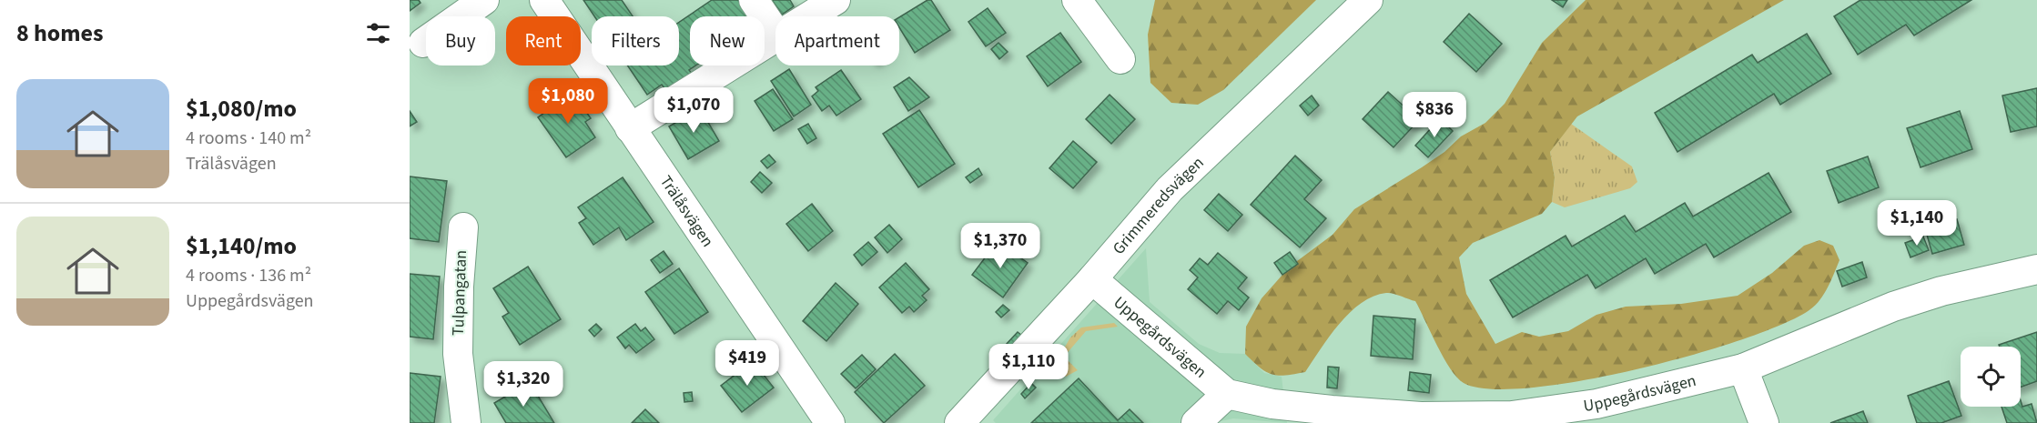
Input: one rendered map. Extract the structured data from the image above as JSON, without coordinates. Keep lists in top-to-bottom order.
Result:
{
  "streets": {
    "street": [
      "Grimmeredsvägen",
      "Trälåsvägen",
      "Tulpangatan",
      "Uppegårdsvägen"
    ]
  },
  "crossings": [
    ["Grimmeredsvägen", "Uppegårdsvägen"]
  ],
  "page": {
    "heading": "8 homes",
    "chip": [
      "Buy",
      "Rent",
      "Filters",
      "New",
      "Apartment"
    ],
    "list": [
      {
        "name": "$1,080/mo",
        "note": "4 rooms · 140 m² · Trälåsvägen"
      },
      {
        "name": "$1,140/mo",
        "note": "4 rooms · 136 m² · Uppegårdsvägen"
      }
    ],
    "price": [
      "$1,080",
      "$1,070",
      "$836",
      "$1,140",
      "$1,370",
      "$419",
      "$1,110",
      "$1,320"
    ]
  }
}
